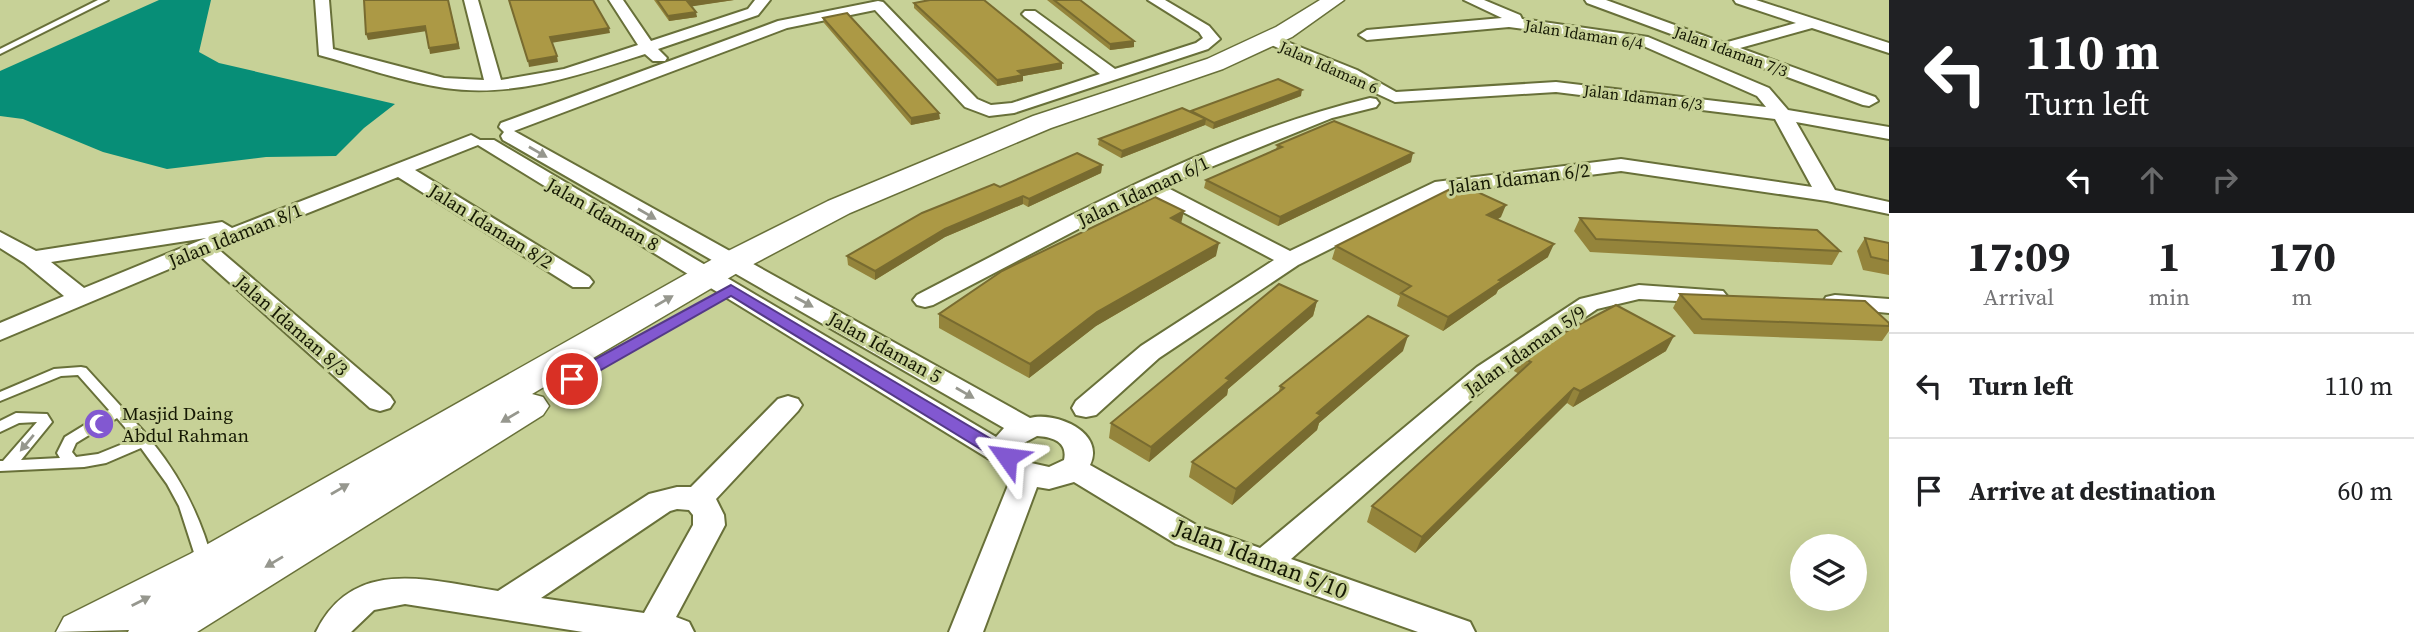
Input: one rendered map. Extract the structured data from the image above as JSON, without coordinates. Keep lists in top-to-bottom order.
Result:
{
  "streets": {
    "street": [
      "Jalan Idaman 6/4",
      "Jalan Idaman 7/3",
      "Jalan Idaman 6",
      "Jalan Idaman 6/3",
      "Jalan Idaman 6/2",
      "Jalan Idaman 6/1",
      "Jalan Idaman 8",
      "Jalan Idaman 8/2",
      "Jalan Idaman 8/1",
      "Jalan Idaman 8/3",
      "Jalan Idaman 5",
      "Jalan Idaman 5/9",
      "Jalan Idaman 5/10"
    ]
  },
  "crossings": [
    ["Jalan Idaman 6/4", "Jalan Idaman 6/3"],
    ["Jalan Idaman 6/4", "Jalan Idaman 6/2"],
    ["Jalan Idaman 6", "Jalan Idaman 6/3"],
    ["Jalan Idaman 6", "Jalan Idaman 6/1"],
    ["Jalan Idaman 6/3", "Jalan Idaman 6/1"],
    ["Jalan Idaman 8", "Jalan Idaman 8/1"],
    ["Jalan Idaman 8", "Jalan Idaman 5"],
    ["Jalan Idaman 8/2", "Jalan Idaman 8/1"],
    ["Jalan Idaman 8/1", "Jalan Idaman 8/3"],
    ["Jalan Idaman 5", "Jalan Idaman 5/10"],
    ["Jalan Idaman 5/9", "Jalan Idaman 5/10"]
  ],
  "places": {
    "mosque": ["Masjid Daing Abdul Rahman"]
  },
  "page": {
    "turn": ["110 m", "Turn left"],
    "eta": [
      "17:09",
      "Arrival",
      "1",
      "min",
      "170",
      "m"
    ],
    "list": [
      {
        "name": "Turn left",
        "value": "110 m"
      },
      {
        "name": "Arrive at destination",
        "value": "60 m"
      }
    ]
  }
}
